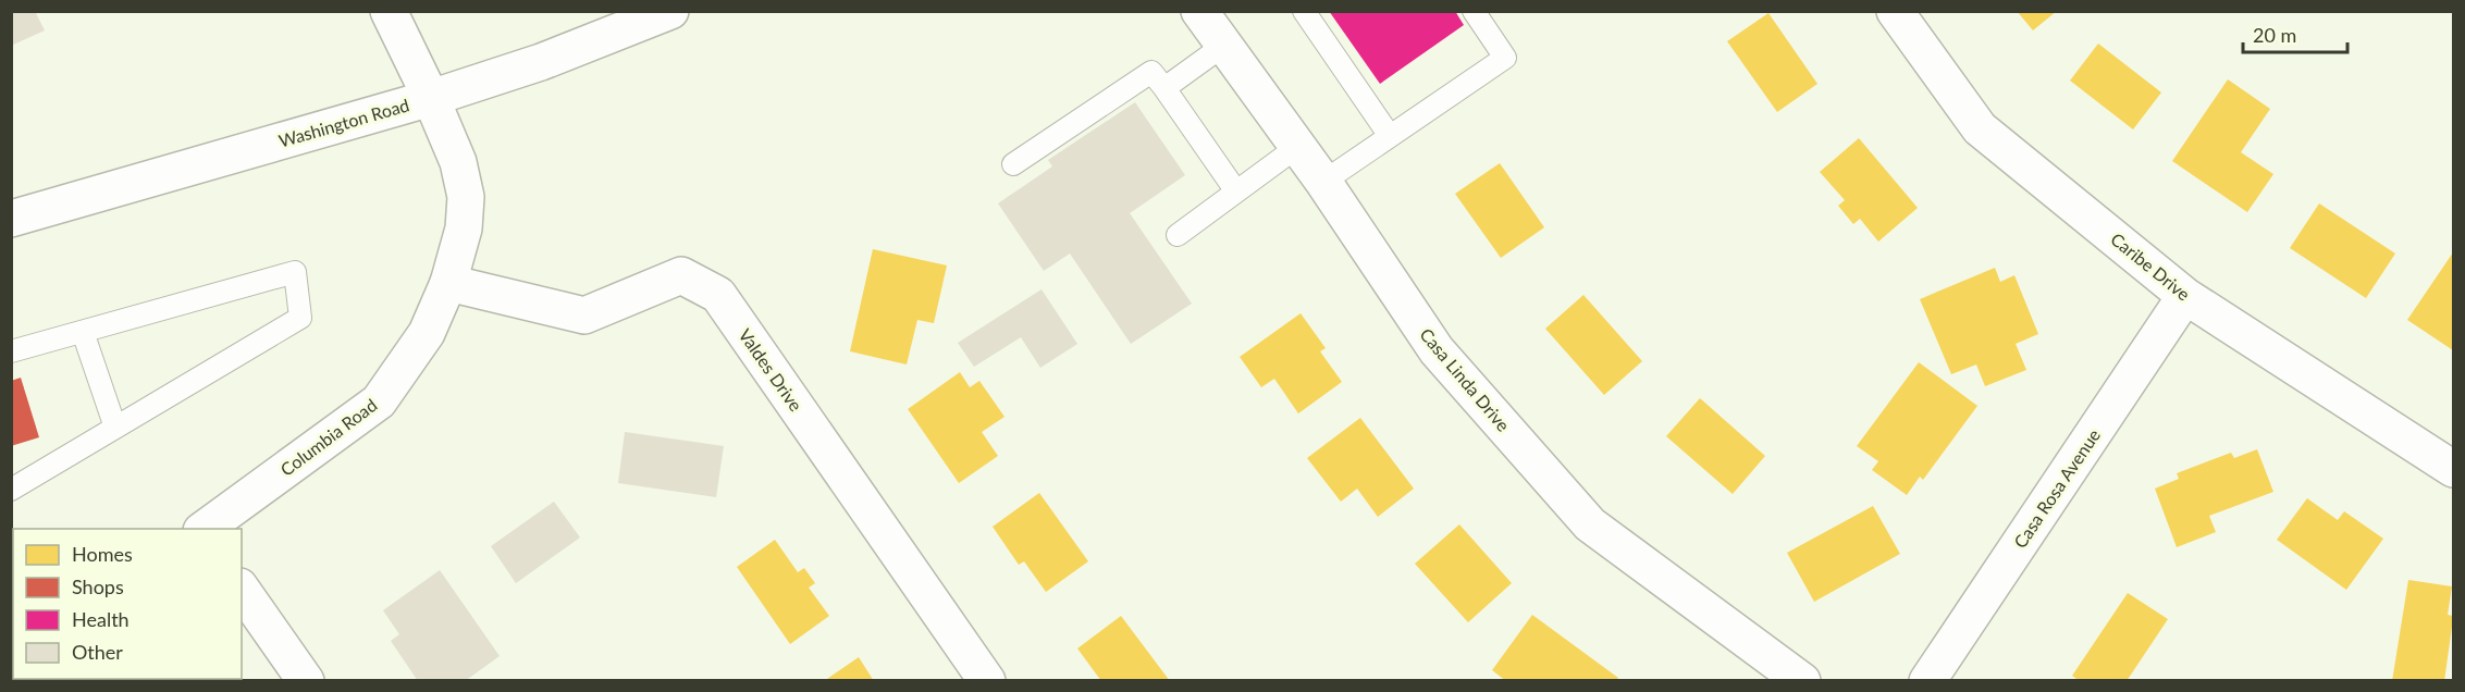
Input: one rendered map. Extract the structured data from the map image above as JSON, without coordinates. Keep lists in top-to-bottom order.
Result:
{
  "streets": {
    "street": [
      "Washington Road",
      "Caribe Drive",
      "Valdes Drive",
      "Casa Linda Drive",
      "Columbia Road",
      "Casa Rosa Avenue"
    ]
  },
  "crossings": [
    ["Washington Road", "Columbia Road"],
    ["Caribe Drive", "Casa Rosa Avenue"],
    ["Valdes Drive", "Columbia Road"]
  ],
  "legend": [
    "Homes",
    "Shops",
    "Health",
    "Other"
  ],
  "scale_bar": "20 m"
}
